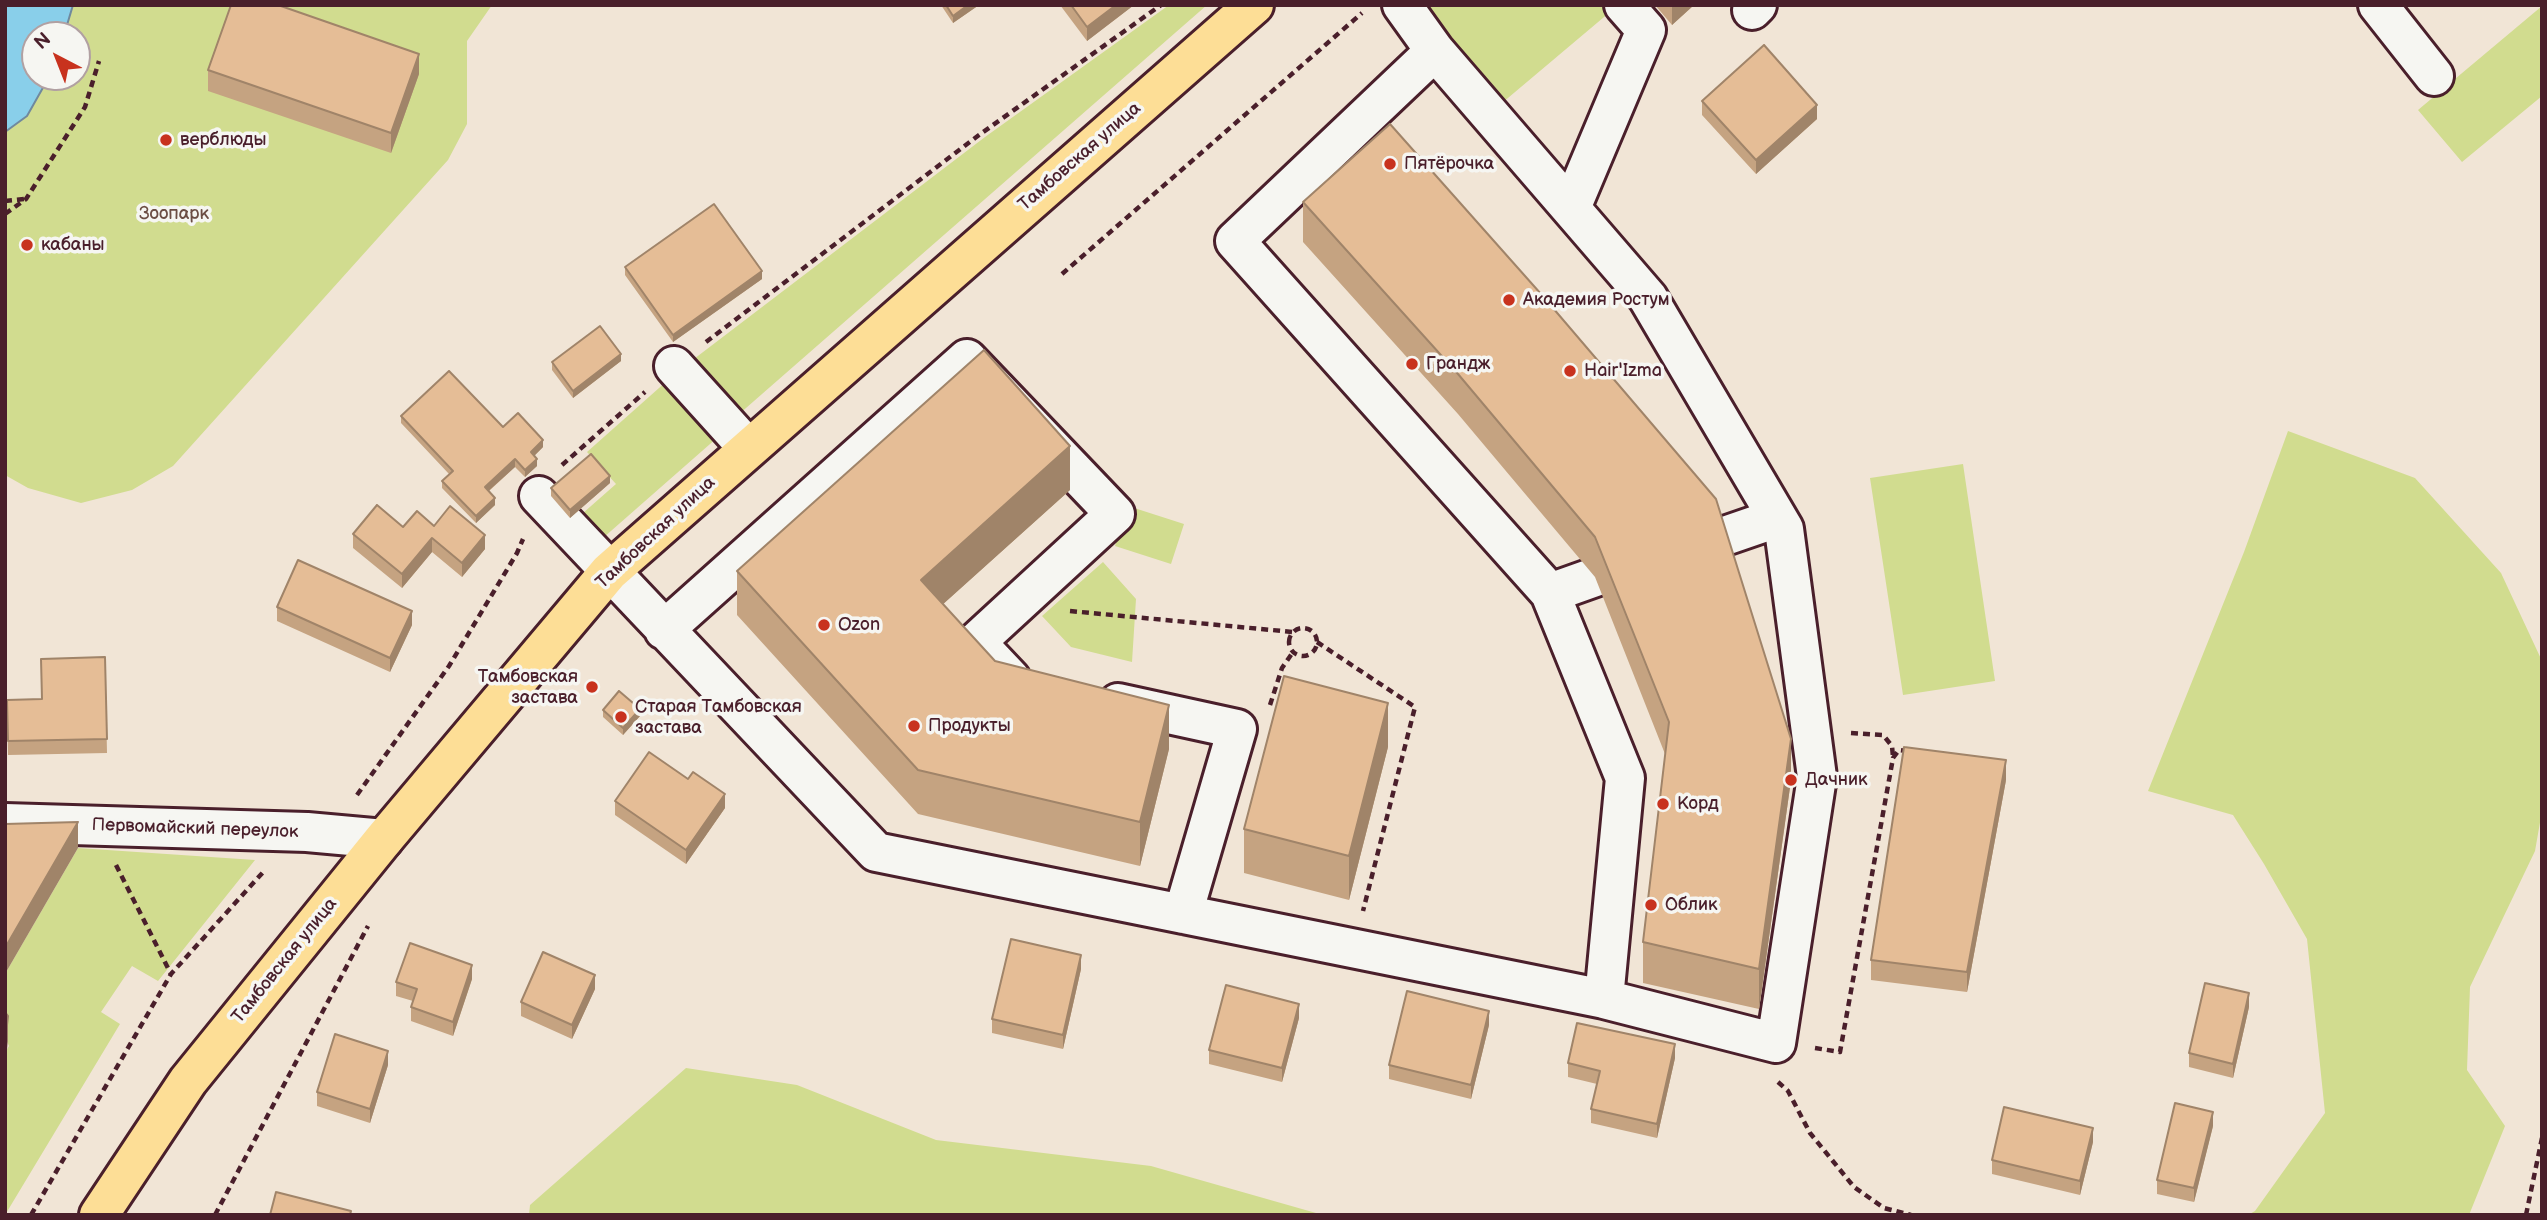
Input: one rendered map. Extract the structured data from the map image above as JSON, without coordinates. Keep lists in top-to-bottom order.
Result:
{
  "streets": {
    "main road": ["Тамбовская улица"],
    "street": ["Первомайский переулок"]
  },
  "crossings": [
    ["Тамбовская улица", "Первомайский переулок"]
  ],
  "parks": ["Зоопарк"],
  "places": [
    "верблюды",
    "Пятёрочка",
    "кабаны",
    "Академия Ростум",
    "Грандж",
    "Hair'Izma",
    "Ozon",
    "Тамбовская застава",
    "Старая Тамбовская застава",
    "Продукты",
    "Дачник",
    "Корд",
    "Облик"
  ],
  "north": "top left"
}
